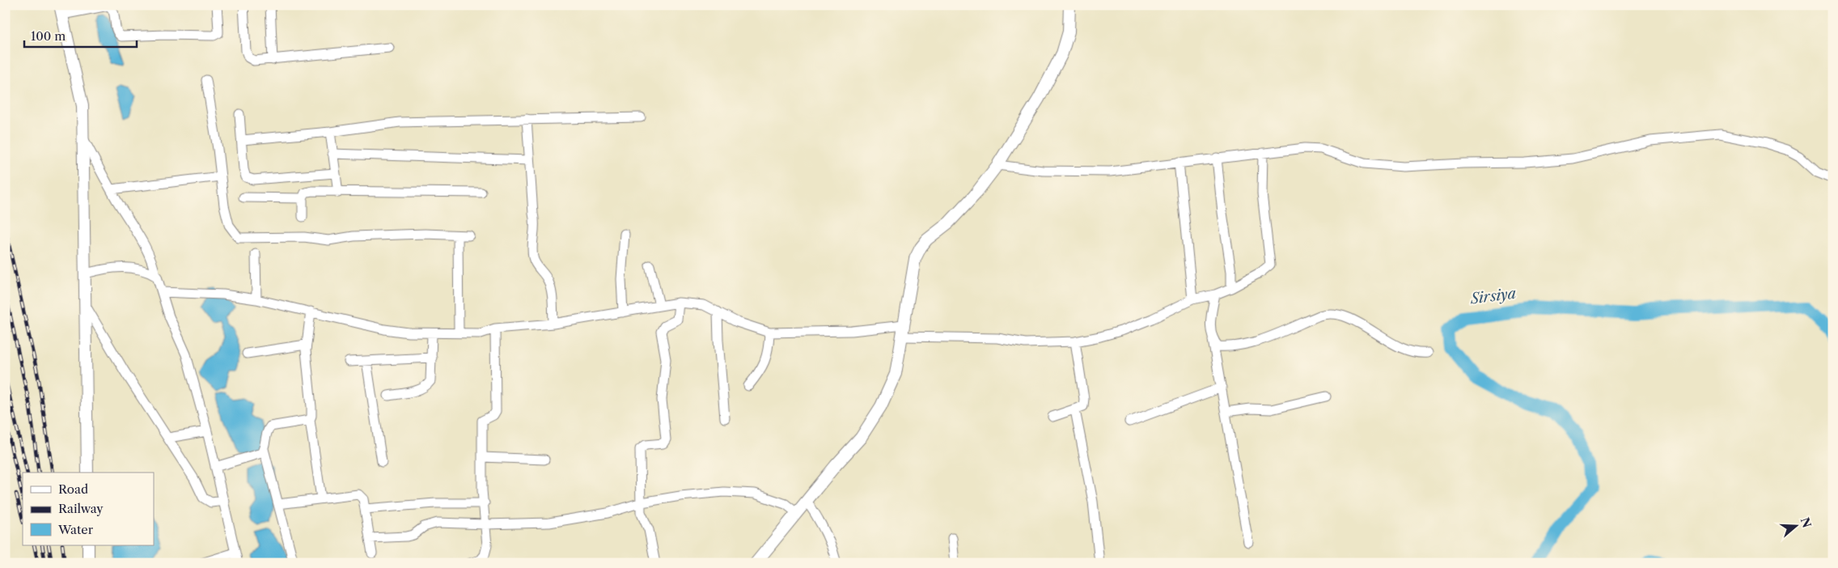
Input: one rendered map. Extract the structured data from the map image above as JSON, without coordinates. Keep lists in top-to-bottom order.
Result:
{
  "water": ["Sirsiya"],
  "legend": ["Road", "Railway", "Water"],
  "scale_bar": "100 m",
  "north": "right"
}
